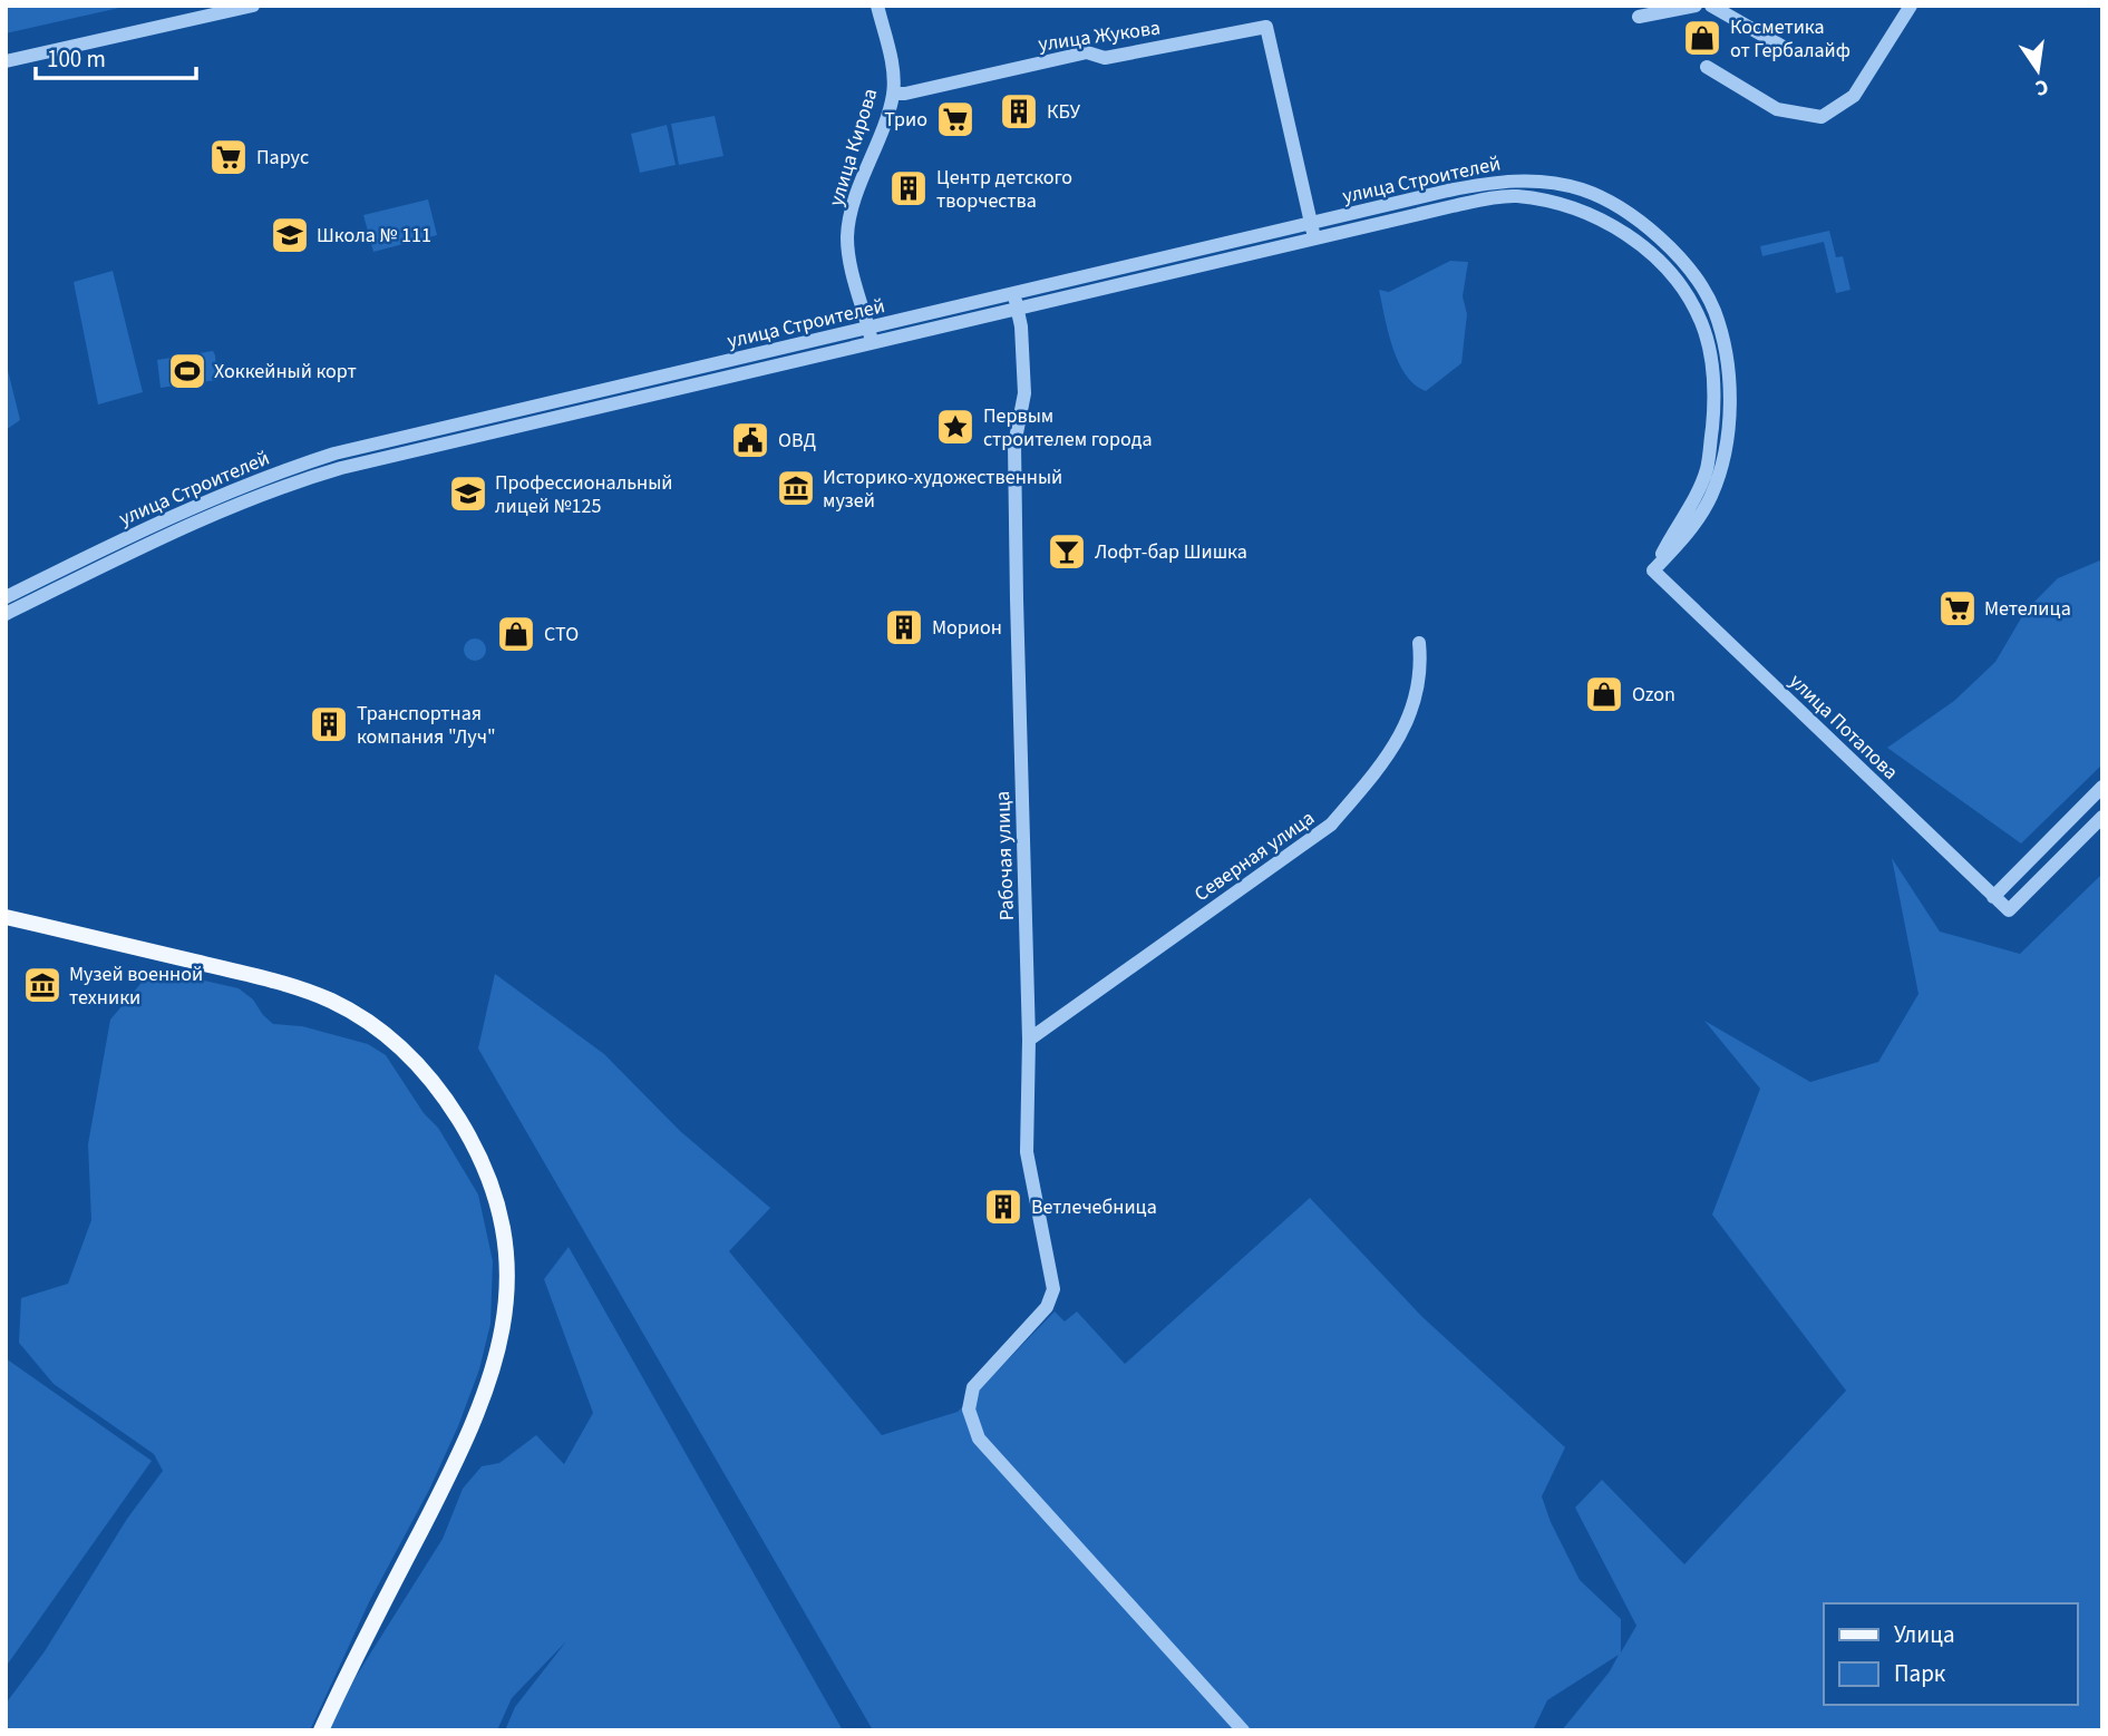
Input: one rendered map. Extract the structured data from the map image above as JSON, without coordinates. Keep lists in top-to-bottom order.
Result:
{
  "streets": {
    "street": [
      "улица Жукова",
      "улица Кирова",
      "улица Строителей",
      "улица Потапова",
      "Рабочая улица",
      "Северная улица"
    ]
  },
  "crossings": [
    ["улица Жукова", "улица Кирова"],
    ["улица Жукова", "улица Строителей"],
    ["улица Кирова", "улица Строителей"],
    ["улица Строителей", "улица Потапова"],
    ["улица Строителей", "Рабочая улица"],
    ["Рабочая улица", "Северная улица"]
  ],
  "places": {
    "shop": ["Косметика от Гербалайф", "СТО", "Ozon"],
    "building": [
      "КБУ",
      "Центр детского творчества",
      "Морион",
      "Транспортная компания \"Луч\"",
      "Ветлечебница"
    ],
    "supermarket": ["Трио", "Парус", "Метелица"],
    "school or university": ["Школа № 111", "Профессиональный лицей №125"],
    "sports": ["Хоккейный корт"],
    "place": ["Первым строителем города"],
    "public building": ["ОВД"],
    "museum": ["Историко-художественный музей", "Музей военной техники"],
    "bar": ["Лофт-бар Шишка"]
  },
  "legend": ["Улица", "Парк"],
  "scale_bar": "100 m",
  "north": "bottom"
}
